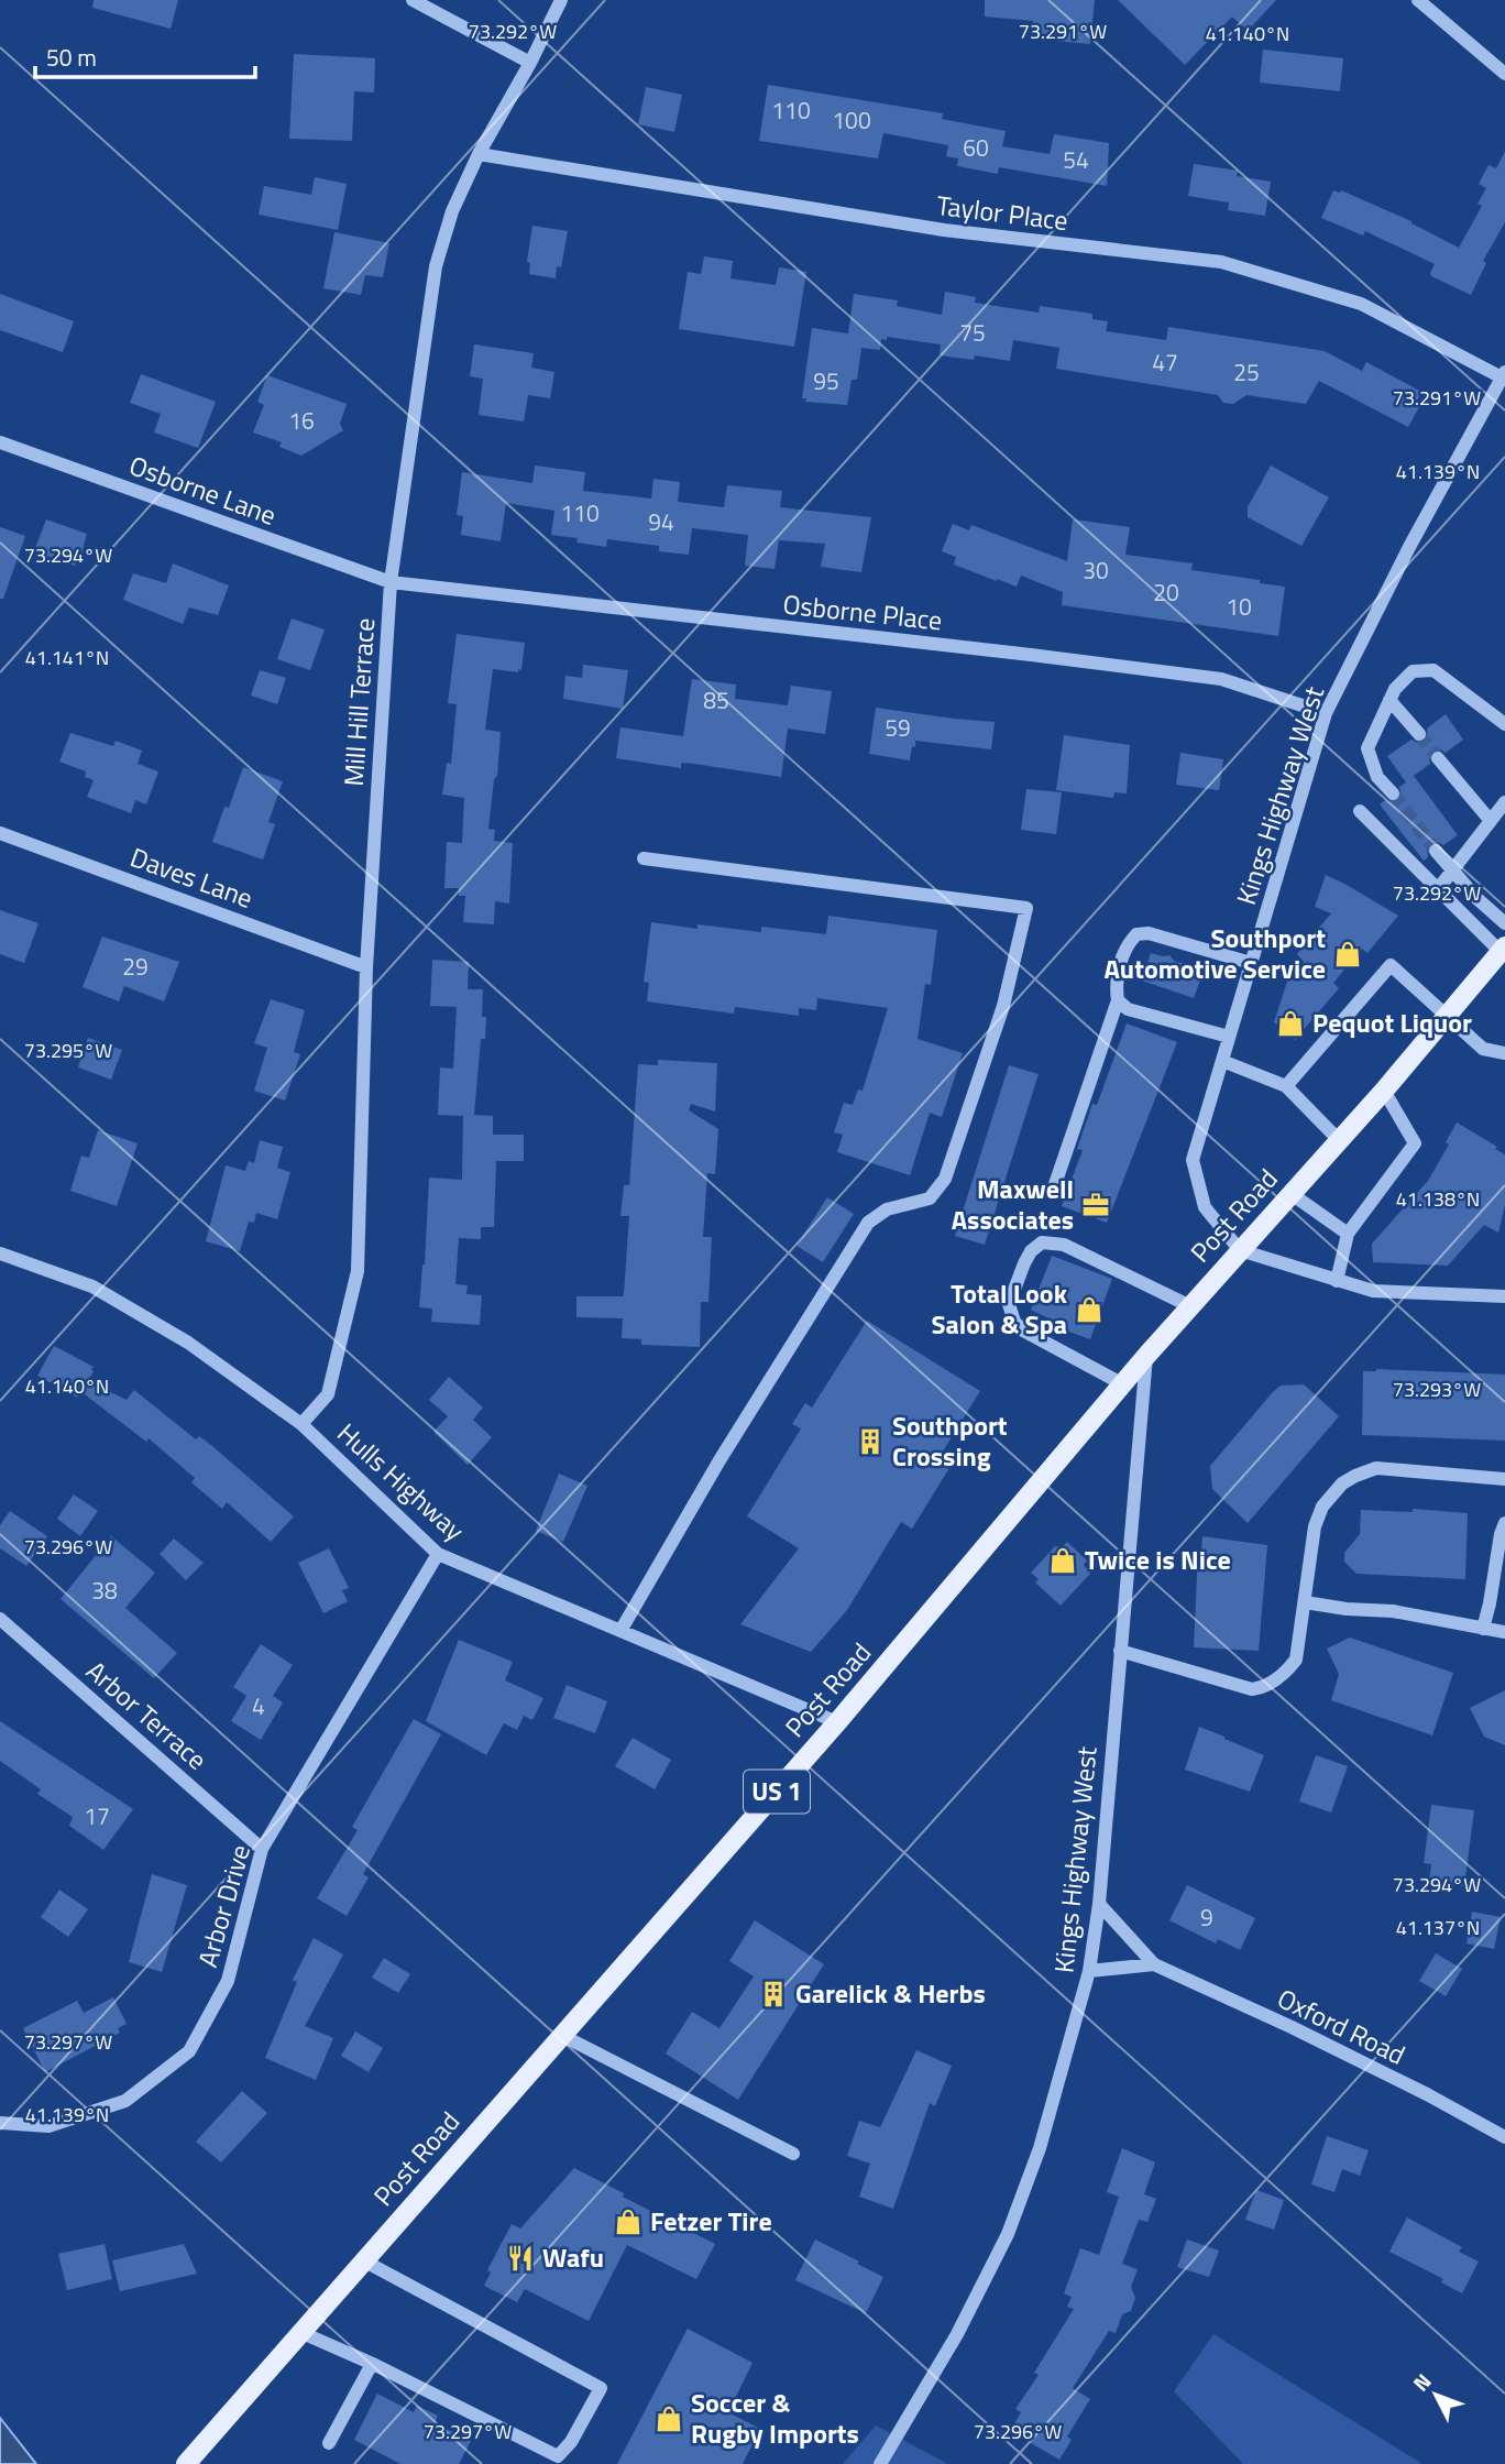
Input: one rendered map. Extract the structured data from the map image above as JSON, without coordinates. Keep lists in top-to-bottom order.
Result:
{
  "streets": {
    "main road": ["Post Road", "US 1"],
    "street": [
      "Taylor Place",
      "Osborne Lane",
      "Osborne Place",
      "Mill Hill Terrace",
      "Kings Highway West",
      "Daves Lane",
      "Hulls Highway",
      "Arbor Terrace",
      "Arbor Drive",
      "Oxford Road"
    ]
  },
  "crossings": [
    ["Taylor Place", "Mill Hill Terrace"],
    ["Taylor Place", "Kings Highway West"],
    ["Osborne Lane", "Osborne Place"],
    ["Osborne Lane", "Mill Hill Terrace"],
    ["Osborne Place", "Mill Hill Terrace"],
    ["Osborne Place", "Kings Highway West"],
    ["Mill Hill Terrace", "Daves Lane"],
    ["Mill Hill Terrace", "Hulls Highway"],
    ["Kings Highway West", "Post Road"],
    ["Kings Highway West", "Oxford Road"],
    ["Post Road", "Hulls Highway"],
    ["Hulls Highway", "Arbor Drive"],
    ["Arbor Terrace", "Arbor Drive"]
  ],
  "places": {
    "shop": [
      "Southport Automotive Service",
      "Pequot Liquor",
      "Total Look Salon & Spa",
      "Twice is Nice",
      "Fetzer Tire",
      "Soccer & Rugby Imports"
    ],
    "office": ["Maxwell Associates"],
    "building": ["Southport Crossing", "Garelick & Herbs"],
    "restaurant": ["Wafu"]
  },
  "house_numbers": [
    "110",
    "100",
    "60",
    "54",
    "75",
    "47",
    "25",
    "95",
    "16",
    "110",
    "94",
    "30",
    "20",
    "10",
    "85",
    "59",
    "29",
    "38",
    "4",
    "17",
    "9"
  ],
  "scale_bar": "50 m",
  "north": "top left",
  "coordinates": [
    "73.292°W",
    "73.291°W",
    "41.140°N",
    "41.139°N",
    "73.294°W",
    "41.141°N",
    "73.295°W",
    "41.138°N",
    "73.293°W",
    "73.296°W",
    "41.137°N",
    "73.297°W"
  ]
}
